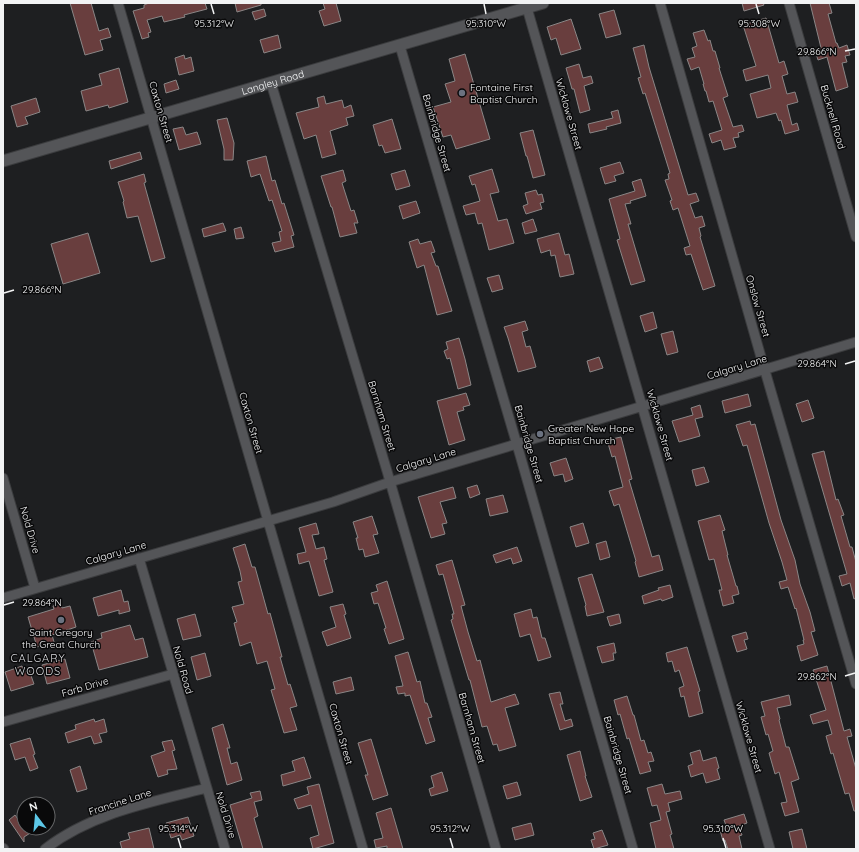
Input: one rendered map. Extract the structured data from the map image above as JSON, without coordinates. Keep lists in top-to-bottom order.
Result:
{
  "streets": {
    "street": [
      "Langley Road",
      "Caxton Street",
      "Wicklowe Street",
      "Bucknell Road",
      "Bainbridge Street",
      "Onslow Street",
      "Calgary Lane",
      "Barnham Street",
      "Nold Drive",
      "Nold Road",
      "Farb Drive",
      "Francine Lane"
    ]
  },
  "crossings": [
    ["Langley Road", "Caxton Street"],
    ["Langley Road", "Wicklowe Street"],
    ["Langley Road", "Bainbridge Street"],
    ["Langley Road", "Barnham Street"],
    ["Caxton Street", "Calgary Lane"],
    ["Wicklowe Street", "Calgary Lane"],
    ["Bainbridge Street", "Calgary Lane"],
    ["Onslow Street", "Calgary Lane"],
    ["Calgary Lane", "Barnham Street"],
    ["Calgary Lane", "Nold Drive"],
    ["Calgary Lane", "Nold Road"],
    ["Nold Drive", "Nold Road"],
    ["Nold Drive", "Francine Lane"],
    ["Nold Road", "Farb Drive"],
    ["Nold Road", "Francine Lane"]
  ],
  "districts": ["CALGARY WOODS"],
  "places": ["Fontaine First Baptist Church", "Greater New Hope Baptist Church", "Saint Gregory the Great Church"],
  "north": "top",
  "coordinates": [
    "95.312°W",
    "95.310°W",
    "95.308°W",
    "29.866°N",
    "29.864°N",
    "29.862°N",
    "95.314°W"
  ]
}
